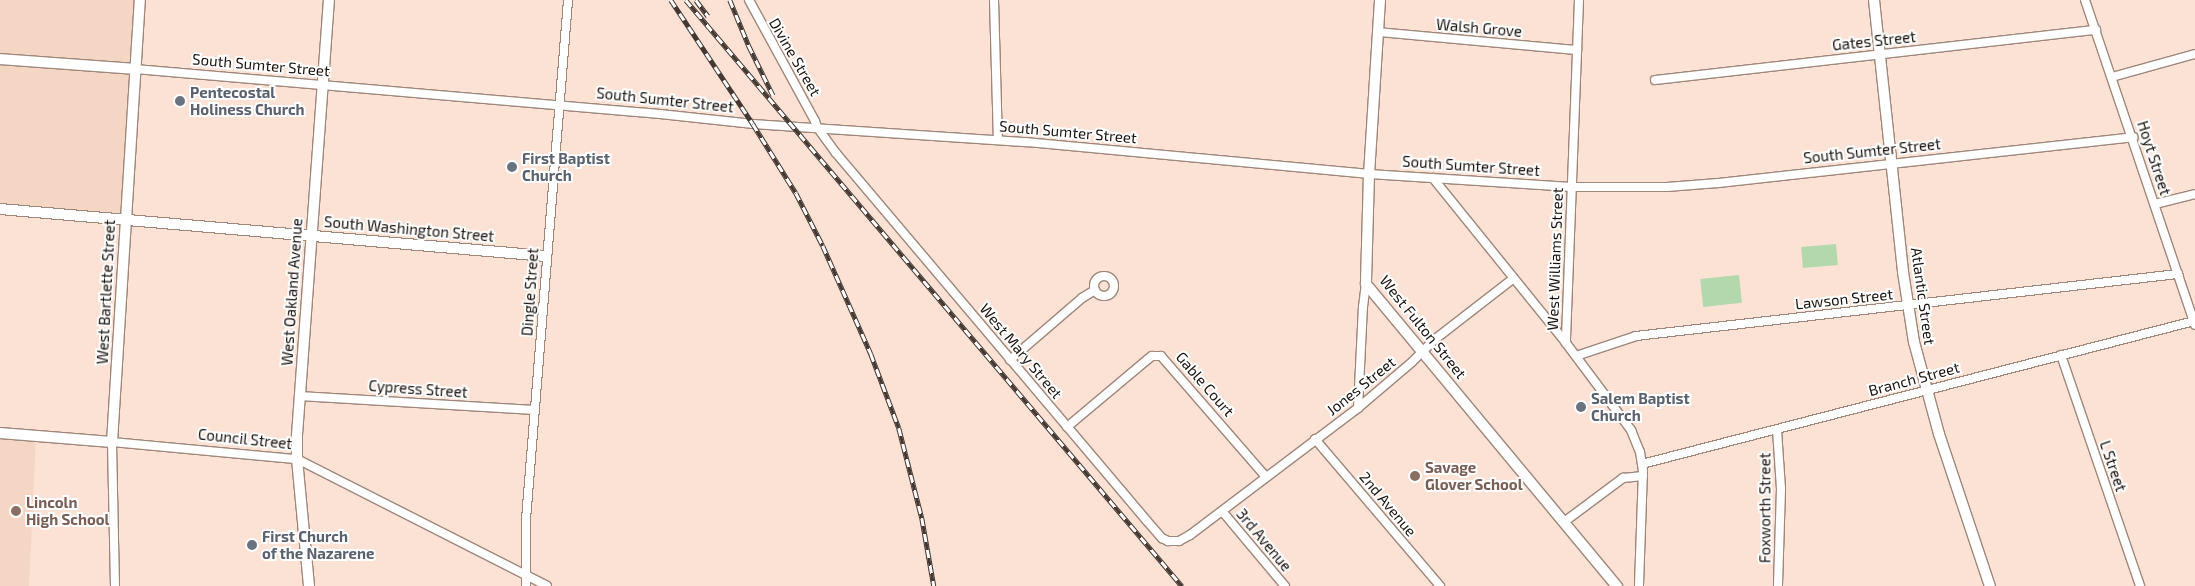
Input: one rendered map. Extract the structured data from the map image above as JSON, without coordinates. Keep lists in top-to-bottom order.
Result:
{
  "streets": {
    "street": [
      "Walsh Grove",
      "Gates Street",
      "Divine Street",
      "South Sumter Street",
      "Hoyt Street",
      "South Washington Street",
      "West Williams Street",
      "West Bartlette Street",
      "West Oakland Avenue",
      "Dingle Street",
      "Atlantic Street",
      "Lawson Street",
      "West Fulton Street",
      "West Mary Street",
      "Branch Street",
      "Gable Court",
      "Jones Street",
      "Cypress Street",
      "Council Street",
      "L Street",
      "2nd Avenue",
      "Foxworth Street",
      "3rd Avenue"
    ]
  },
  "crossings": [
    ["Walsh Grove", "West Williams Street"],
    ["Walsh Grove", "West Fulton Street"],
    ["Gates Street", "Hoyt Street"],
    ["Gates Street", "Atlantic Street"],
    ["Divine Street", "South Sumter Street"],
    ["Divine Street", "West Mary Street"],
    ["South Sumter Street", "Hoyt Street"],
    ["South Sumter Street", "West Williams Street"],
    ["South Sumter Street", "West Bartlette Street"],
    ["South Sumter Street", "West Oakland Avenue"],
    ["South Sumter Street", "Dingle Street"],
    ["South Sumter Street", "Atlantic Street"],
    ["South Sumter Street", "West Fulton Street"],
    ["South Sumter Street", "West Mary Street"],
    ["Hoyt Street", "Lawson Street"],
    ["Hoyt Street", "Branch Street"],
    ["South Washington Street", "West Bartlette Street"],
    ["South Washington Street", "West Oakland Avenue"],
    ["South Washington Street", "Dingle Street"],
    ["West Williams Street", "Lawson Street"],
    ["West Williams Street", "Branch Street"],
    ["West Bartlette Street", "Council Street"],
    ["West Oakland Avenue", "Cypress Street"],
    ["West Oakland Avenue", "Council Street"],
    ["Dingle Street", "Cypress Street"],
    ["Dingle Street", "Council Street"],
    ["Atlantic Street", "Lawson Street"],
    ["Atlantic Street", "Branch Street"],
    ["West Fulton Street", "Jones Street"],
    ["West Mary Street", "Gable Court"],
    ["West Mary Street", "Jones Street"],
    ["West Mary Street", "3rd Avenue"],
    ["Branch Street", "L Street"],
    ["Branch Street", "Foxworth Street"],
    ["Gable Court", "Jones Street"],
    ["Jones Street", "2nd Avenue"],
    ["Jones Street", "3rd Avenue"]
  ],
  "places": [
    "Pentecostal Holiness Church",
    "First Baptist Church",
    "Salem Baptist Church",
    "Savage Glover School",
    "Lincoln High School",
    "First Church of the Nazarene"
  ]
}
